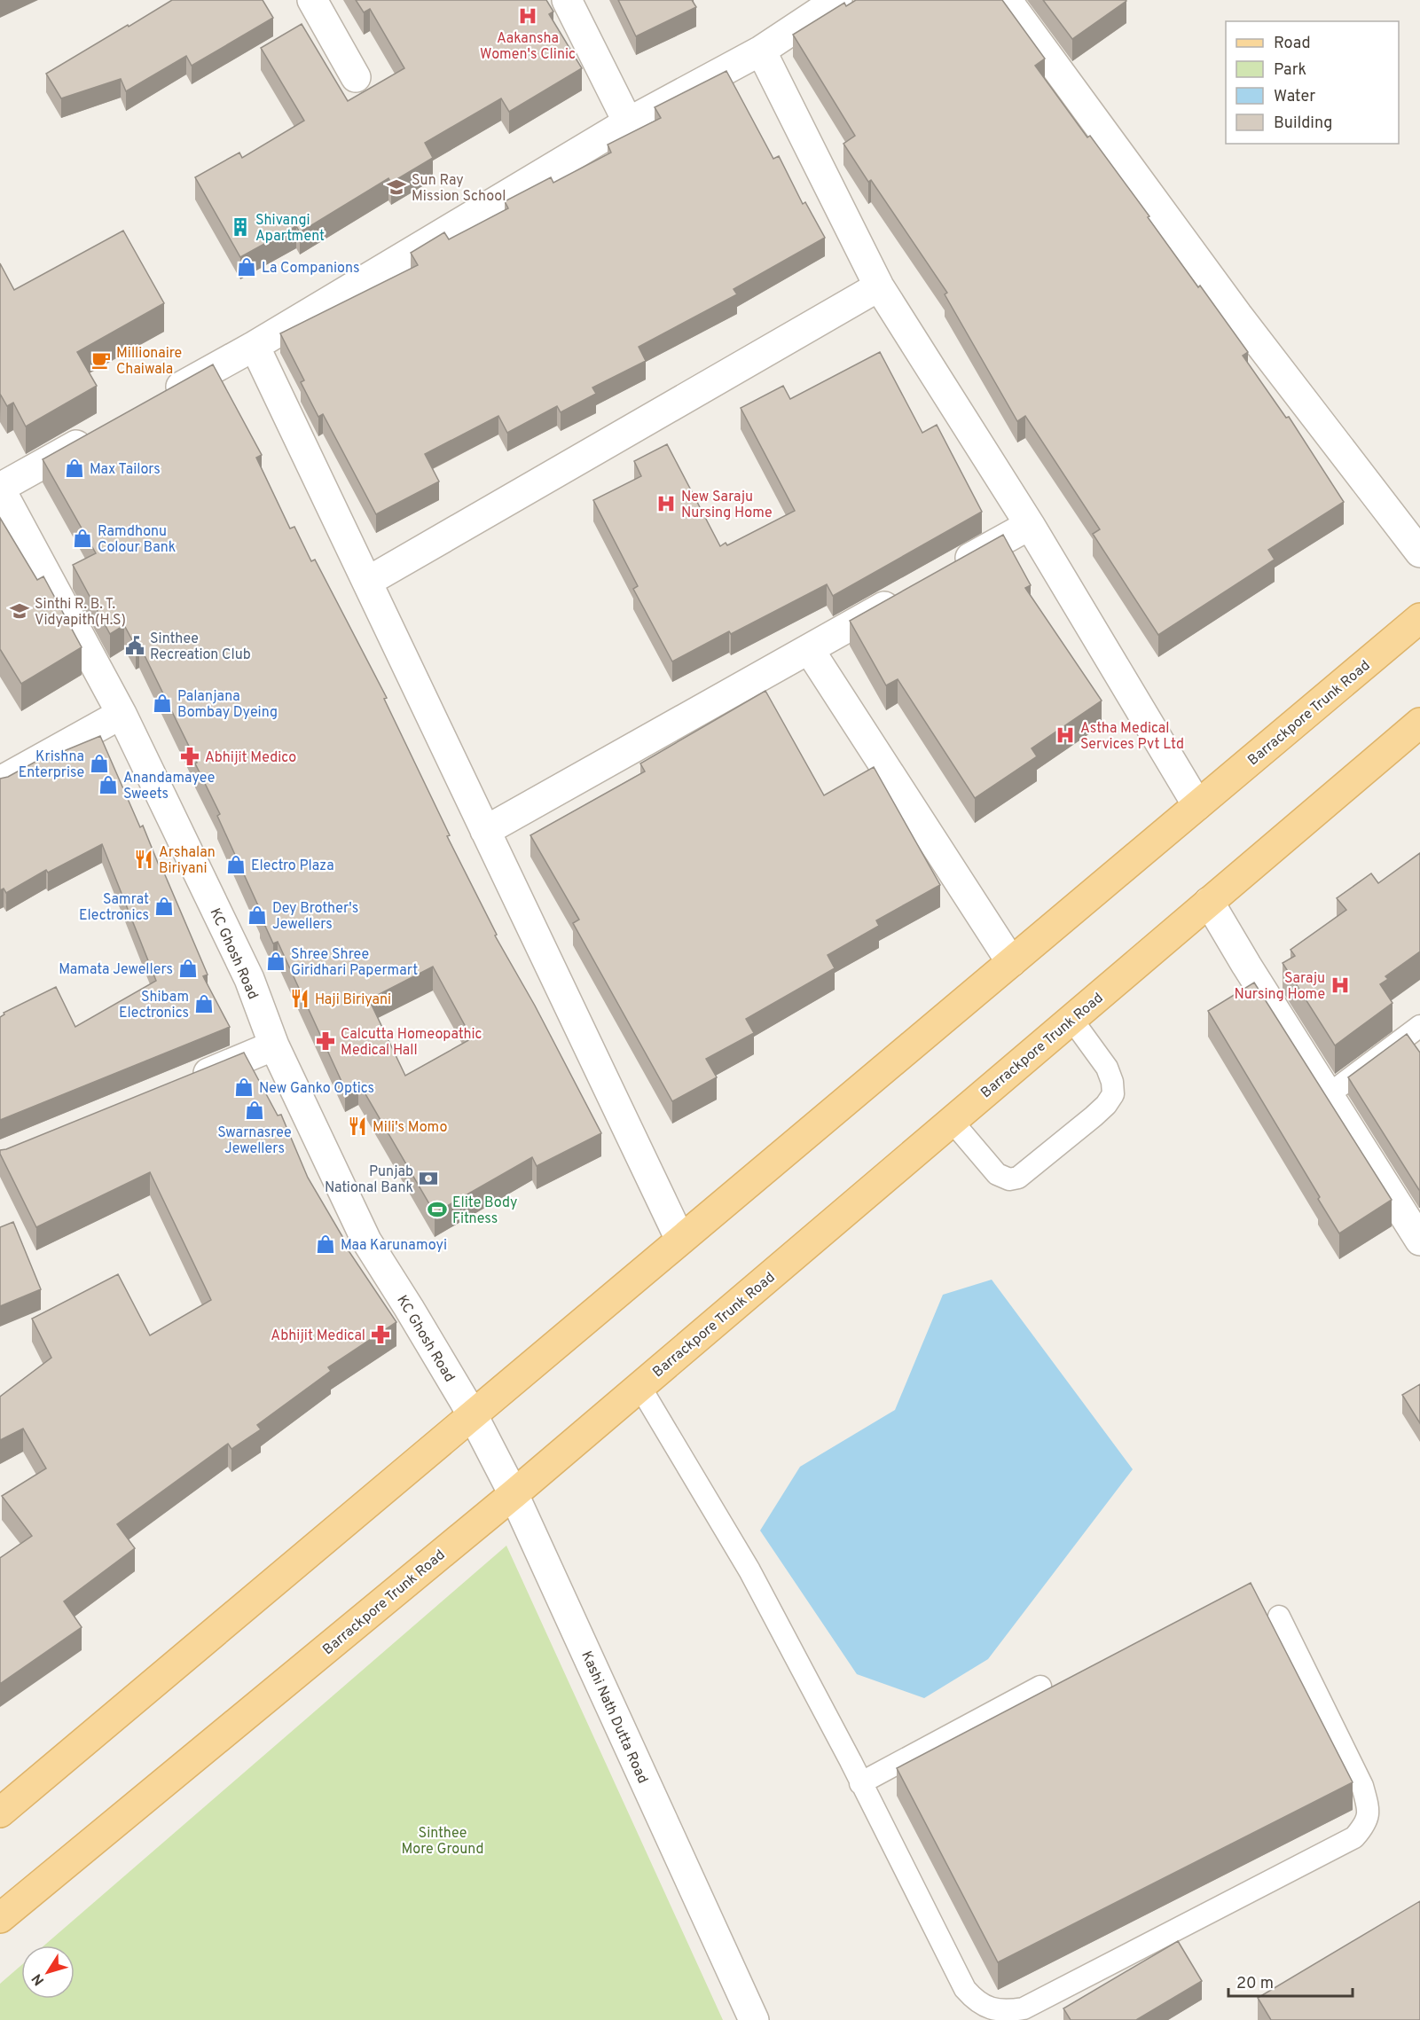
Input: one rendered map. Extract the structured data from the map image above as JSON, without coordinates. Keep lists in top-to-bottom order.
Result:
{
  "streets": {
    "main road": ["Barrackpore Trunk Road"],
    "street": ["KC Ghosh Road", "Kashi Nath Dutta Road"]
  },
  "crossings": [
    ["Barrackpore Trunk Road", "KC Ghosh Road"],
    ["Barrackpore Trunk Road", "Kashi Nath Dutta Road"],
    ["KC Ghosh Road", "Kashi Nath Dutta Road"]
  ],
  "parks": ["Sinthee More Ground"],
  "places": {
    "hospital": [
      "Aakansha Women's Clinic",
      "New Saraju Nursing Home",
      "Astha Medical Services Pvt Ltd",
      "Saraju Nursing Home"
    ],
    "school or university": ["Sun Ray Mission School", "Sinthi R. B. T. Vidyapith(H.S)"],
    "building": ["Shivangi Apartment"],
    "shop": [
      "La Companions",
      "Max Tailors",
      "Ramdhonu Colour Bank",
      "Palanjana Bombay Dyeing",
      "Krishna Enterprise",
      "Anandamayee Sweets",
      "Electro Plaza",
      "Samrat Electronics",
      "Dey Brother's Jewellers",
      "Shree Shree Giridhari Papermart",
      "Mamata Jewellers",
      "Shibam Electronics",
      "New Ganko Optics",
      "Swarnasree Jewellers",
      "Maa Karunamoyi"
    ],
    "cafe": ["Millionaire Chaiwala"],
    "public building": ["Sinthee Recreation Club"],
    "pharmacy": ["Abhijit Medico", "Calcutta Homeopathic Medical Hall", "Abhijit Medical"],
    "restaurant": ["Arshalan Biriyani", "Haji Biriyani", "Mili's Momo"],
    "bank": ["Punjab National Bank"],
    "sports": ["Elite Body Fitness"]
  },
  "legend": [
    "Road",
    "Park",
    "Water",
    "Building"
  ],
  "scale_bar": "20 m",
  "north": "bottom left"
}
